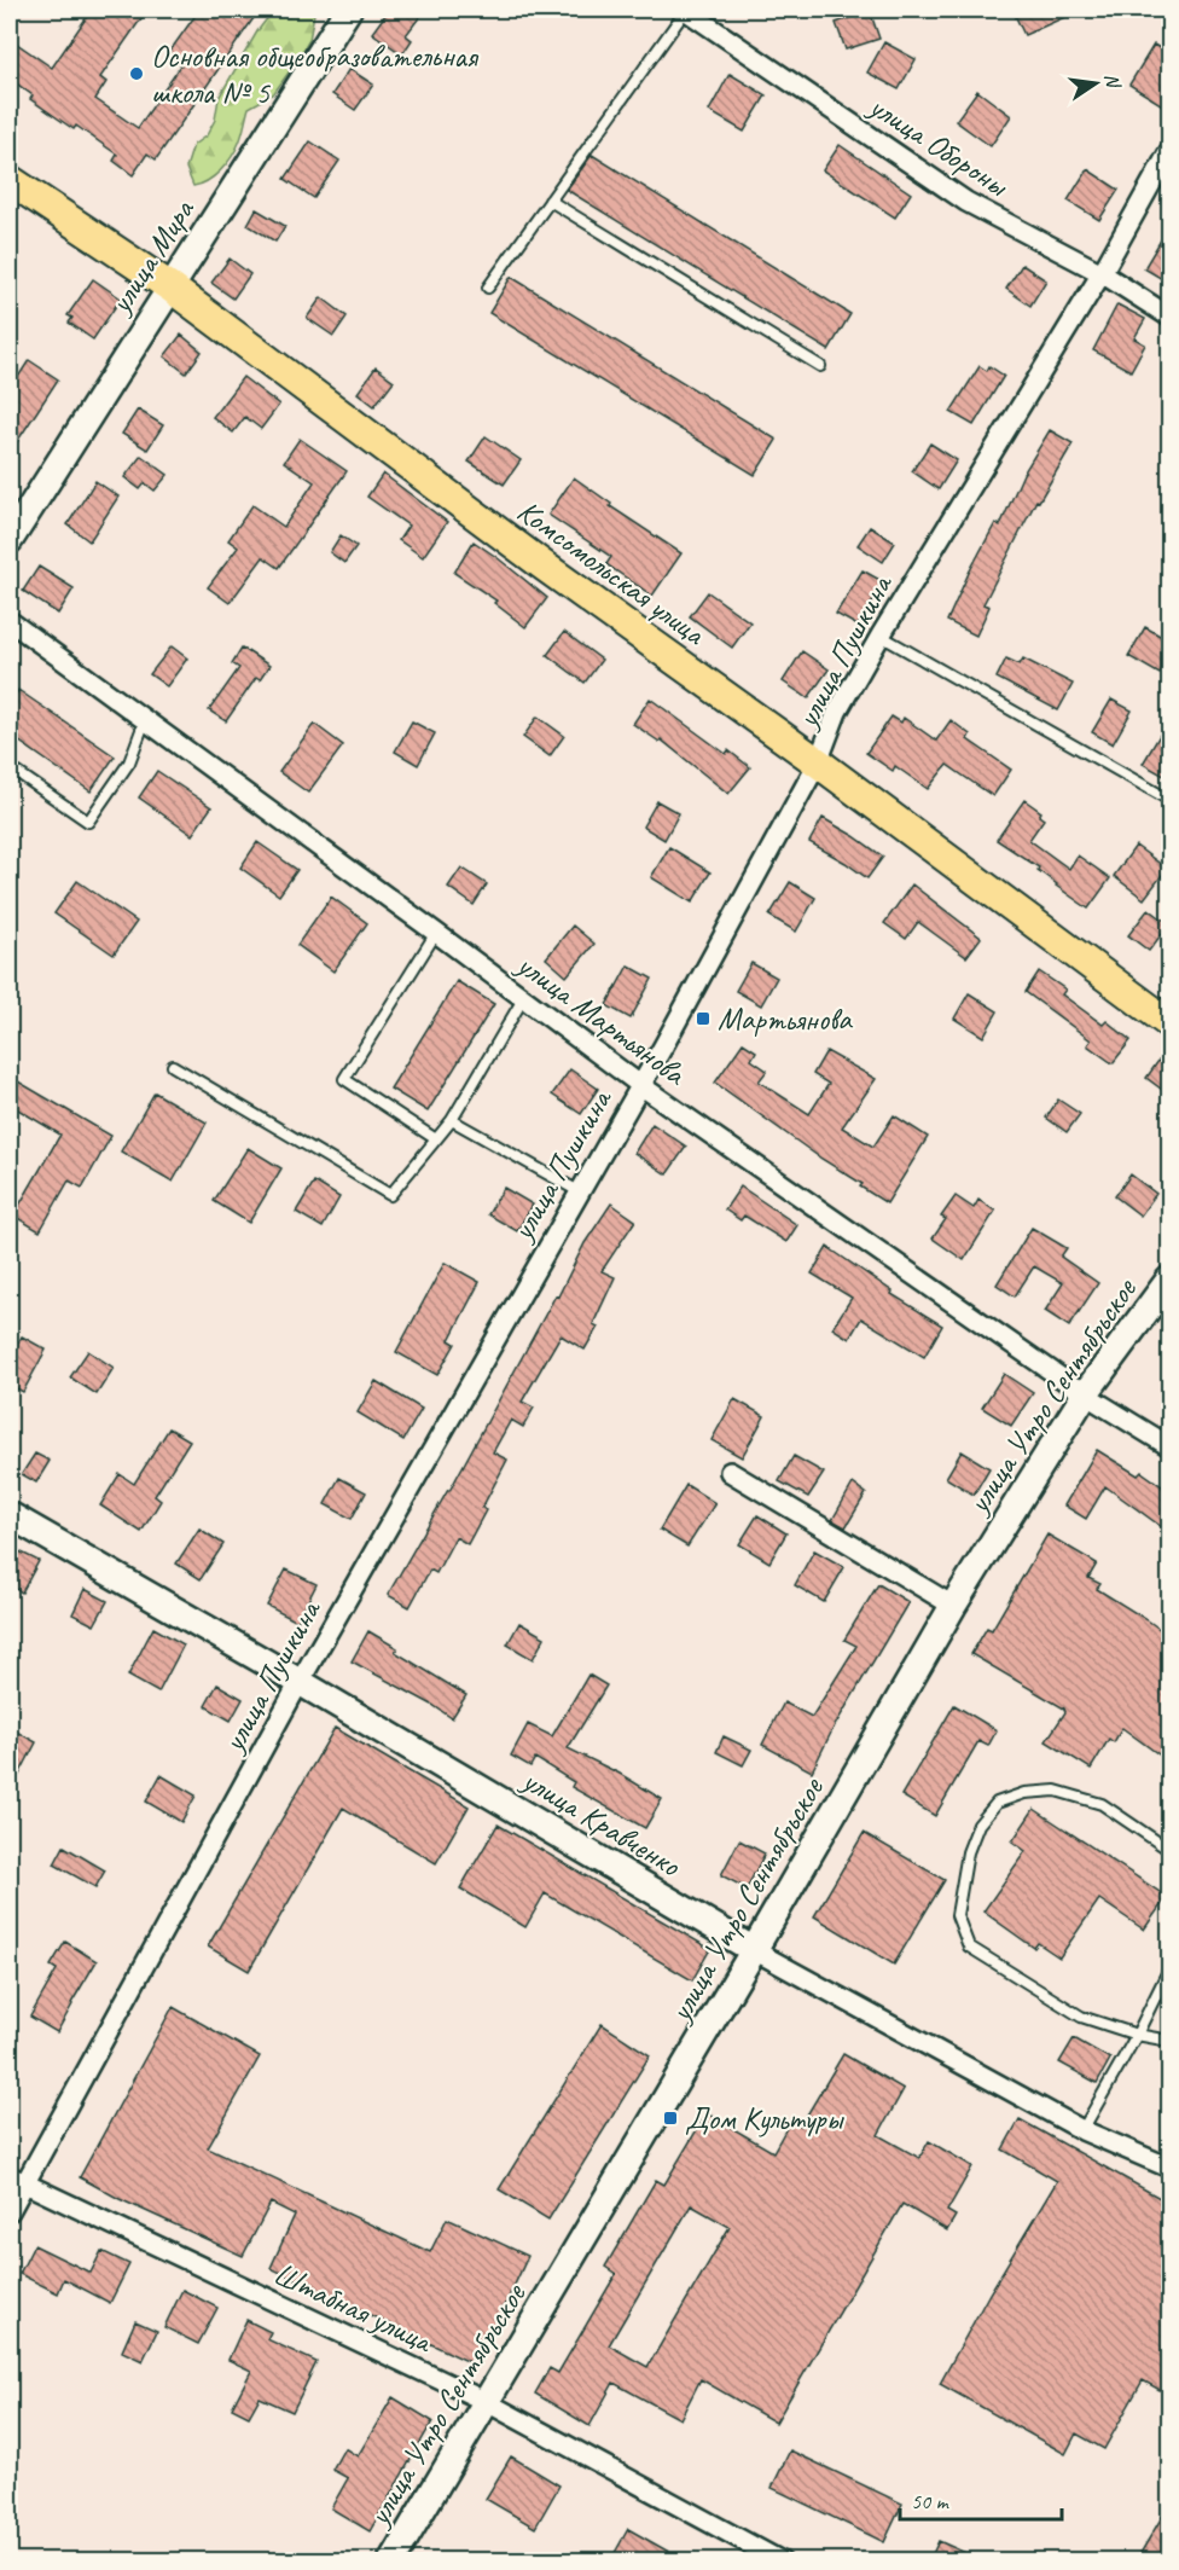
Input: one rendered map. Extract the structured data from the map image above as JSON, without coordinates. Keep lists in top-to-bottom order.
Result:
{
  "streets": {
    "main road": ["Комсомольская улица"],
    "street": [
      "улица Обороны",
      "улица Мира",
      "улица Пушкина",
      "улица Мартьянова",
      "улица Утро Сентябрьское",
      "улица Кравченко",
      "Штабная улица"
    ]
  },
  "crossings": [
    ["улица Обороны", "улица Пушкина"],
    ["улица Мира", "Комсомольская улица"],
    ["Комсомольская улица", "улица Пушкина"],
    ["улица Пушкина", "улица Мартьянова"],
    ["улица Пушкина", "улица Кравченко"],
    ["улица Пушкина", "Штабная улица"],
    ["улица Мартьянова", "улица Утро Сентябрьское"],
    ["улица Утро Сентябрьское", "улица Кравченко"],
    ["улица Утро Сентябрьское", "Штабная улица"]
  ],
  "places": {
    "other": ["Основная общеобразовательная школа № 5"],
    "transit": ["Мартьянова", "Дом Культуры"]
  },
  "scale_bar": "50 m",
  "north": "right"
}
